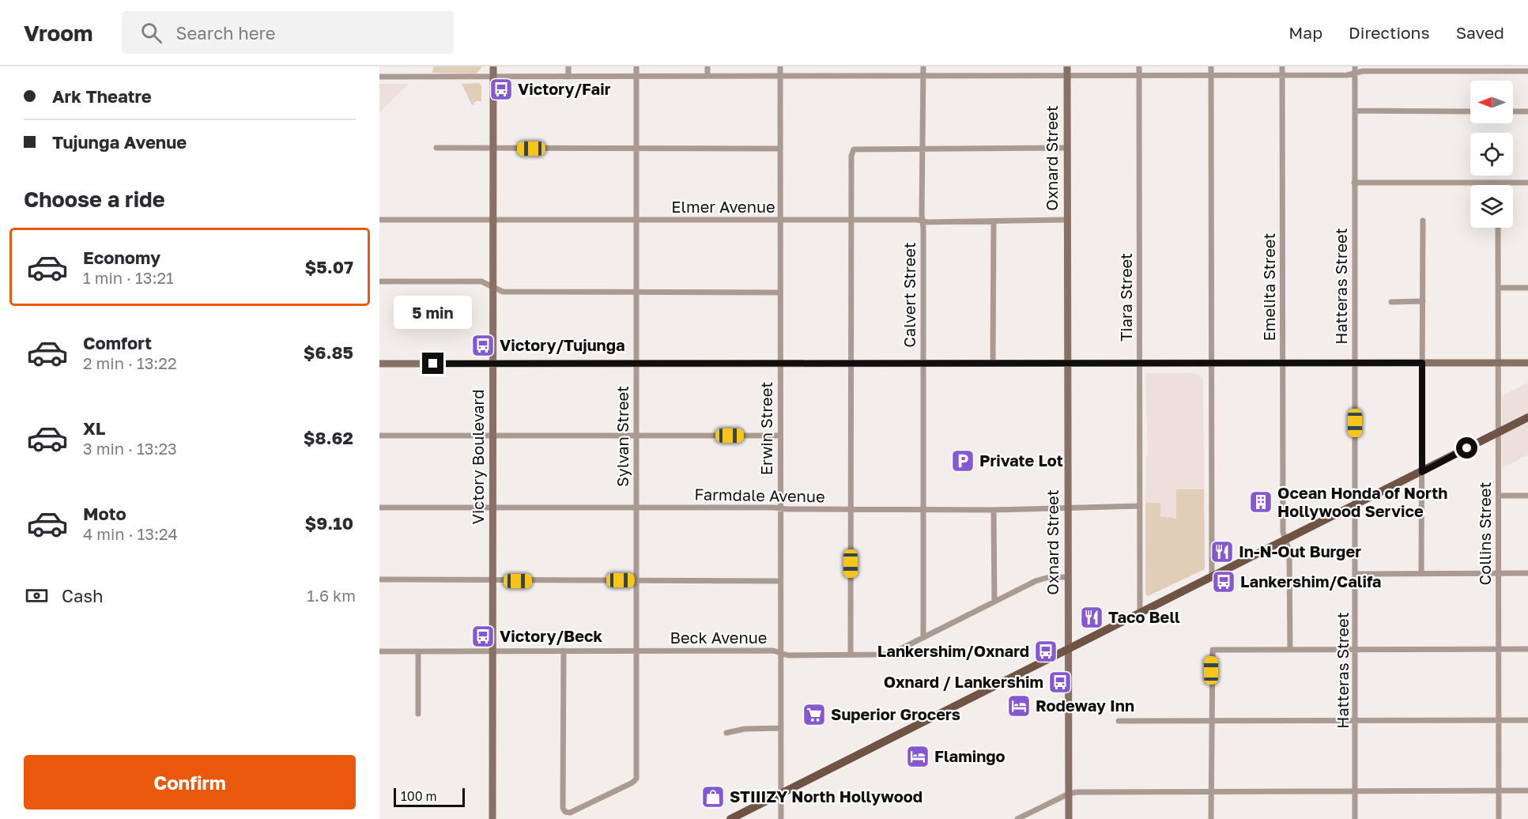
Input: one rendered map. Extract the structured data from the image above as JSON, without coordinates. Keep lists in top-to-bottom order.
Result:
{
  "streets": {
    "main road": ["Oxnard Street", "Victory Boulevard"],
    "street": [
      "Elmer Avenue",
      "Hatteras Street",
      "Emelita Street",
      "Calvert Street",
      "Tiara Street",
      "Erwin Street",
      "Sylvan Street",
      "Farmdale Avenue",
      "Collins Street",
      "Beck Avenue"
    ]
  },
  "crossings": [
    ["Oxnard Street", "Elmer Avenue"],
    ["Oxnard Street", "Farmdale Avenue"],
    ["Oxnard Street", "Beck Avenue"],
    ["Elmer Avenue", "Calvert Street"],
    ["Elmer Avenue", "Erwin Street"],
    ["Elmer Avenue", "Sylvan Street"],
    ["Elmer Avenue", "Victory Boulevard"],
    ["Calvert Street", "Farmdale Avenue"],
    ["Calvert Street", "Beck Avenue"],
    ["Tiara Street", "Farmdale Avenue"],
    ["Erwin Street", "Farmdale Avenue"],
    ["Erwin Street", "Beck Avenue"],
    ["Sylvan Street", "Farmdale Avenue"],
    ["Sylvan Street", "Beck Avenue"],
    ["Victory Boulevard", "Farmdale Avenue"],
    ["Victory Boulevard", "Beck Avenue"]
  ],
  "places": {
    "bus stop": [
      "Victory/Fair",
      "Victory/Tujunga",
      "Lankershim/Califa",
      "Victory/Beck",
      "Lankershim/Oxnard",
      "Oxnard / Lankershim"
    ],
    "parking": ["Private Lot"],
    "building": ["Ocean Honda of North Hollywood Service"],
    "restaurant": ["In-N-Out Burger", "Taco Bell"],
    "hotel": ["Rodeway Inn", "Flamingo"],
    "supermarket": ["Superior Grocers"],
    "shop": ["STIIIZY North Hollywood"]
  },
  "scale_bar": "100 m",
  "north": "left",
  "page": {
    "header": "Vroom",
    "search": "Search here",
    "nav": ["Map", "Directions", "Saved"],
    "banner": ["Ark Theatre", "Tujunga Avenue"],
    "heading": "Choose a ride",
    "list": [
      {
        "name": "Economy",
        "note": "1 min · 13:21",
        "value": "$5.07"
      },
      {
        "name": "Comfort",
        "note": "2 min · 13:22",
        "value": "$6.85"
      },
      {
        "name": "XL",
        "note": "3 min · 13:23",
        "value": "$8.62"
      },
      {
        "name": "Moto",
        "note": "4 min · 13:24",
        "value": "$9.10"
      }
    ],
    "bubble": "5 min",
    "pay": ["Cash", "1.6 km"],
    "buttons": "Confirm",
    "scale": "100 m"
  }
}
